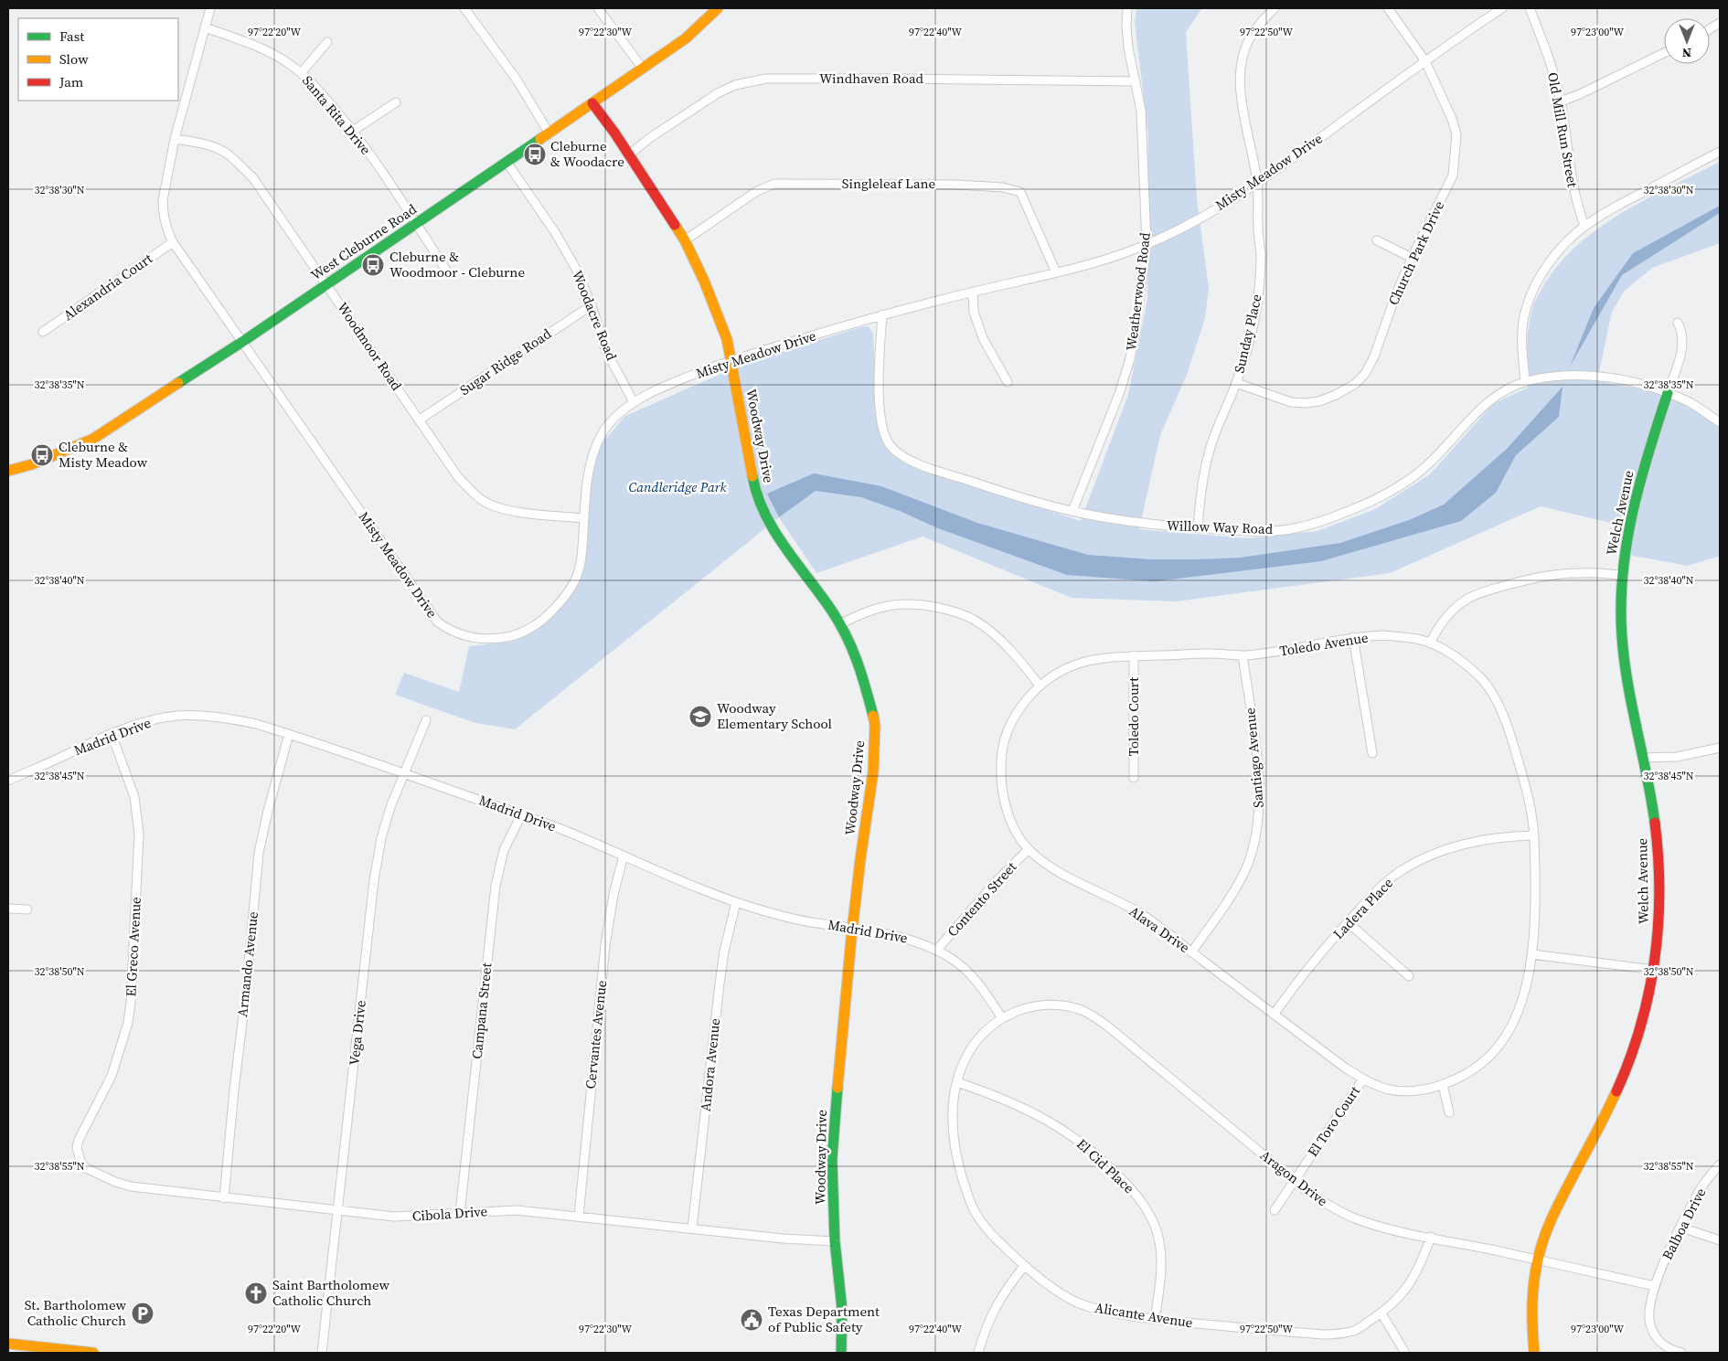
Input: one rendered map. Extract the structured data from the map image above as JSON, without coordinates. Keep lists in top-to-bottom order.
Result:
{
  "streets": {
    "street": [
      "Windhaven Road",
      "Santa Rita Drive",
      "Old Mill Run Street",
      "Misty Meadow Drive",
      "Singleleaf Lane",
      "West Cleburne Road",
      "Church Park Drive",
      "Alexandria Court",
      "Weatherwood Road",
      "Woodacre Road",
      "Sunday Place",
      "Woodmoor Road",
      "Sugar Ridge Road",
      "Woodway Drive",
      "Welch Avenue",
      "Willow Way Road",
      "Toledo Avenue",
      "Toledo Court",
      "Madrid Drive",
      "Santiago Avenue",
      "Contento Street",
      "Ladera Place",
      "Alava Drive",
      "El Greco Avenue",
      "Armando Avenue",
      "Campana Street",
      "Vega Drive",
      "Cervantes Avenue",
      "Andora Avenue",
      "El Toro Court",
      "El Cid Place",
      "Aragon Drive",
      "Cibola Drive",
      "Balboa Drive",
      "Alicante Avenue"
    ]
  },
  "crossings": [
    ["Windhaven Road", "Weatherwood Road"],
    ["Windhaven Road", "Woodway Drive"],
    ["Santa Rita Drive", "Misty Meadow Drive"],
    ["Santa Rita Drive", "West Cleburne Road"],
    ["Misty Meadow Drive", "Singleleaf Lane"],
    ["Misty Meadow Drive", "West Cleburne Road"],
    ["Misty Meadow Drive", "Church Park Drive"],
    ["Misty Meadow Drive", "Alexandria Court"],
    ["Misty Meadow Drive", "Weatherwood Road"],
    ["Misty Meadow Drive", "Woodacre Road"],
    ["Misty Meadow Drive", "Sunday Place"],
    ["Misty Meadow Drive", "Woodmoor Road"],
    ["Misty Meadow Drive", "Woodway Drive"],
    ["Misty Meadow Drive", "Willow Way Road"],
    ["Singleleaf Lane", "Woodway Drive"],
    ["West Cleburne Road", "Woodacre Road"],
    ["West Cleburne Road", "Woodmoor Road"],
    ["West Cleburne Road", "Woodway Drive"],
    ["Church Park Drive", "Sunday Place"],
    ["Weatherwood Road", "Willow Way Road"],
    ["Woodacre Road", "Sugar Ridge Road"],
    ["Sunday Place", "Willow Way Road"],
    ["Woodmoor Road", "Sugar Ridge Road"],
    ["Woodway Drive", "Madrid Drive"],
    ["Woodway Drive", "Cibola Drive"],
    ["Welch Avenue", "Willow Way Road"],
    ["Welch Avenue", "Aragon Drive"],
    ["Toledo Avenue", "Toledo Court"],
    ["Toledo Avenue", "Santiago Avenue"],
    ["Toledo Avenue", "Ladera Place"],
    ["Toledo Avenue", "Alava Drive"],
    ["Madrid Drive", "Contento Street"],
    ["Madrid Drive", "El Greco Avenue"],
    ["Madrid Drive", "Armando Avenue"],
    ["Madrid Drive", "Campana Street"],
    ["Madrid Drive", "Vega Drive"],
    ["Madrid Drive", "Cervantes Avenue"],
    ["Madrid Drive", "Andora Avenue"],
    ["Madrid Drive", "Aragon Drive"],
    ["Madrid Drive", "Alicante Avenue"],
    ["Santiago Avenue", "Alava Drive"],
    ["Contento Street", "Alava Drive"],
    ["Ladera Place", "Alava Drive"],
    ["Alava Drive", "El Toro Court"],
    ["El Greco Avenue", "Cibola Drive"],
    ["Armando Avenue", "Cibola Drive"],
    ["Campana Street", "Cibola Drive"],
    ["Vega Drive", "Cibola Drive"],
    ["Cervantes Avenue", "Cibola Drive"],
    ["Andora Avenue", "Cibola Drive"],
    ["El Toro Court", "Aragon Drive"],
    ["El Cid Place", "Alicante Avenue"],
    ["Aragon Drive", "Balboa Drive"],
    ["Aragon Drive", "Alicante Avenue"]
  ],
  "parks": ["Candleridge Park"],
  "places": {
    "bus stop": ["Cleburne & Woodacre", "Cleburne & Woodmoor - Cleburne", "Cleburne & Misty Meadow"],
    "school or university": ["Woodway Elementary School"],
    "church": ["Saint Bartholomew Catholic Church"],
    "parking": ["St. Bartholomew Catholic Church"],
    "public building": ["Texas Department of Public Safety"]
  },
  "legend": ["Fast", "Slow", "Jam"],
  "north": "bottom",
  "coordinates": [
    "97°22'20\"W",
    "97°22'30\"W",
    "97°22'40\"W",
    "97°22'50\"W",
    "97°23'00\"W",
    "32°38'30\"N",
    "32°38'35\"N",
    "32°38'40\"N",
    "32°38'45\"N",
    "32°38'50\"N",
    "32°38'55\"N"
  ]
}
